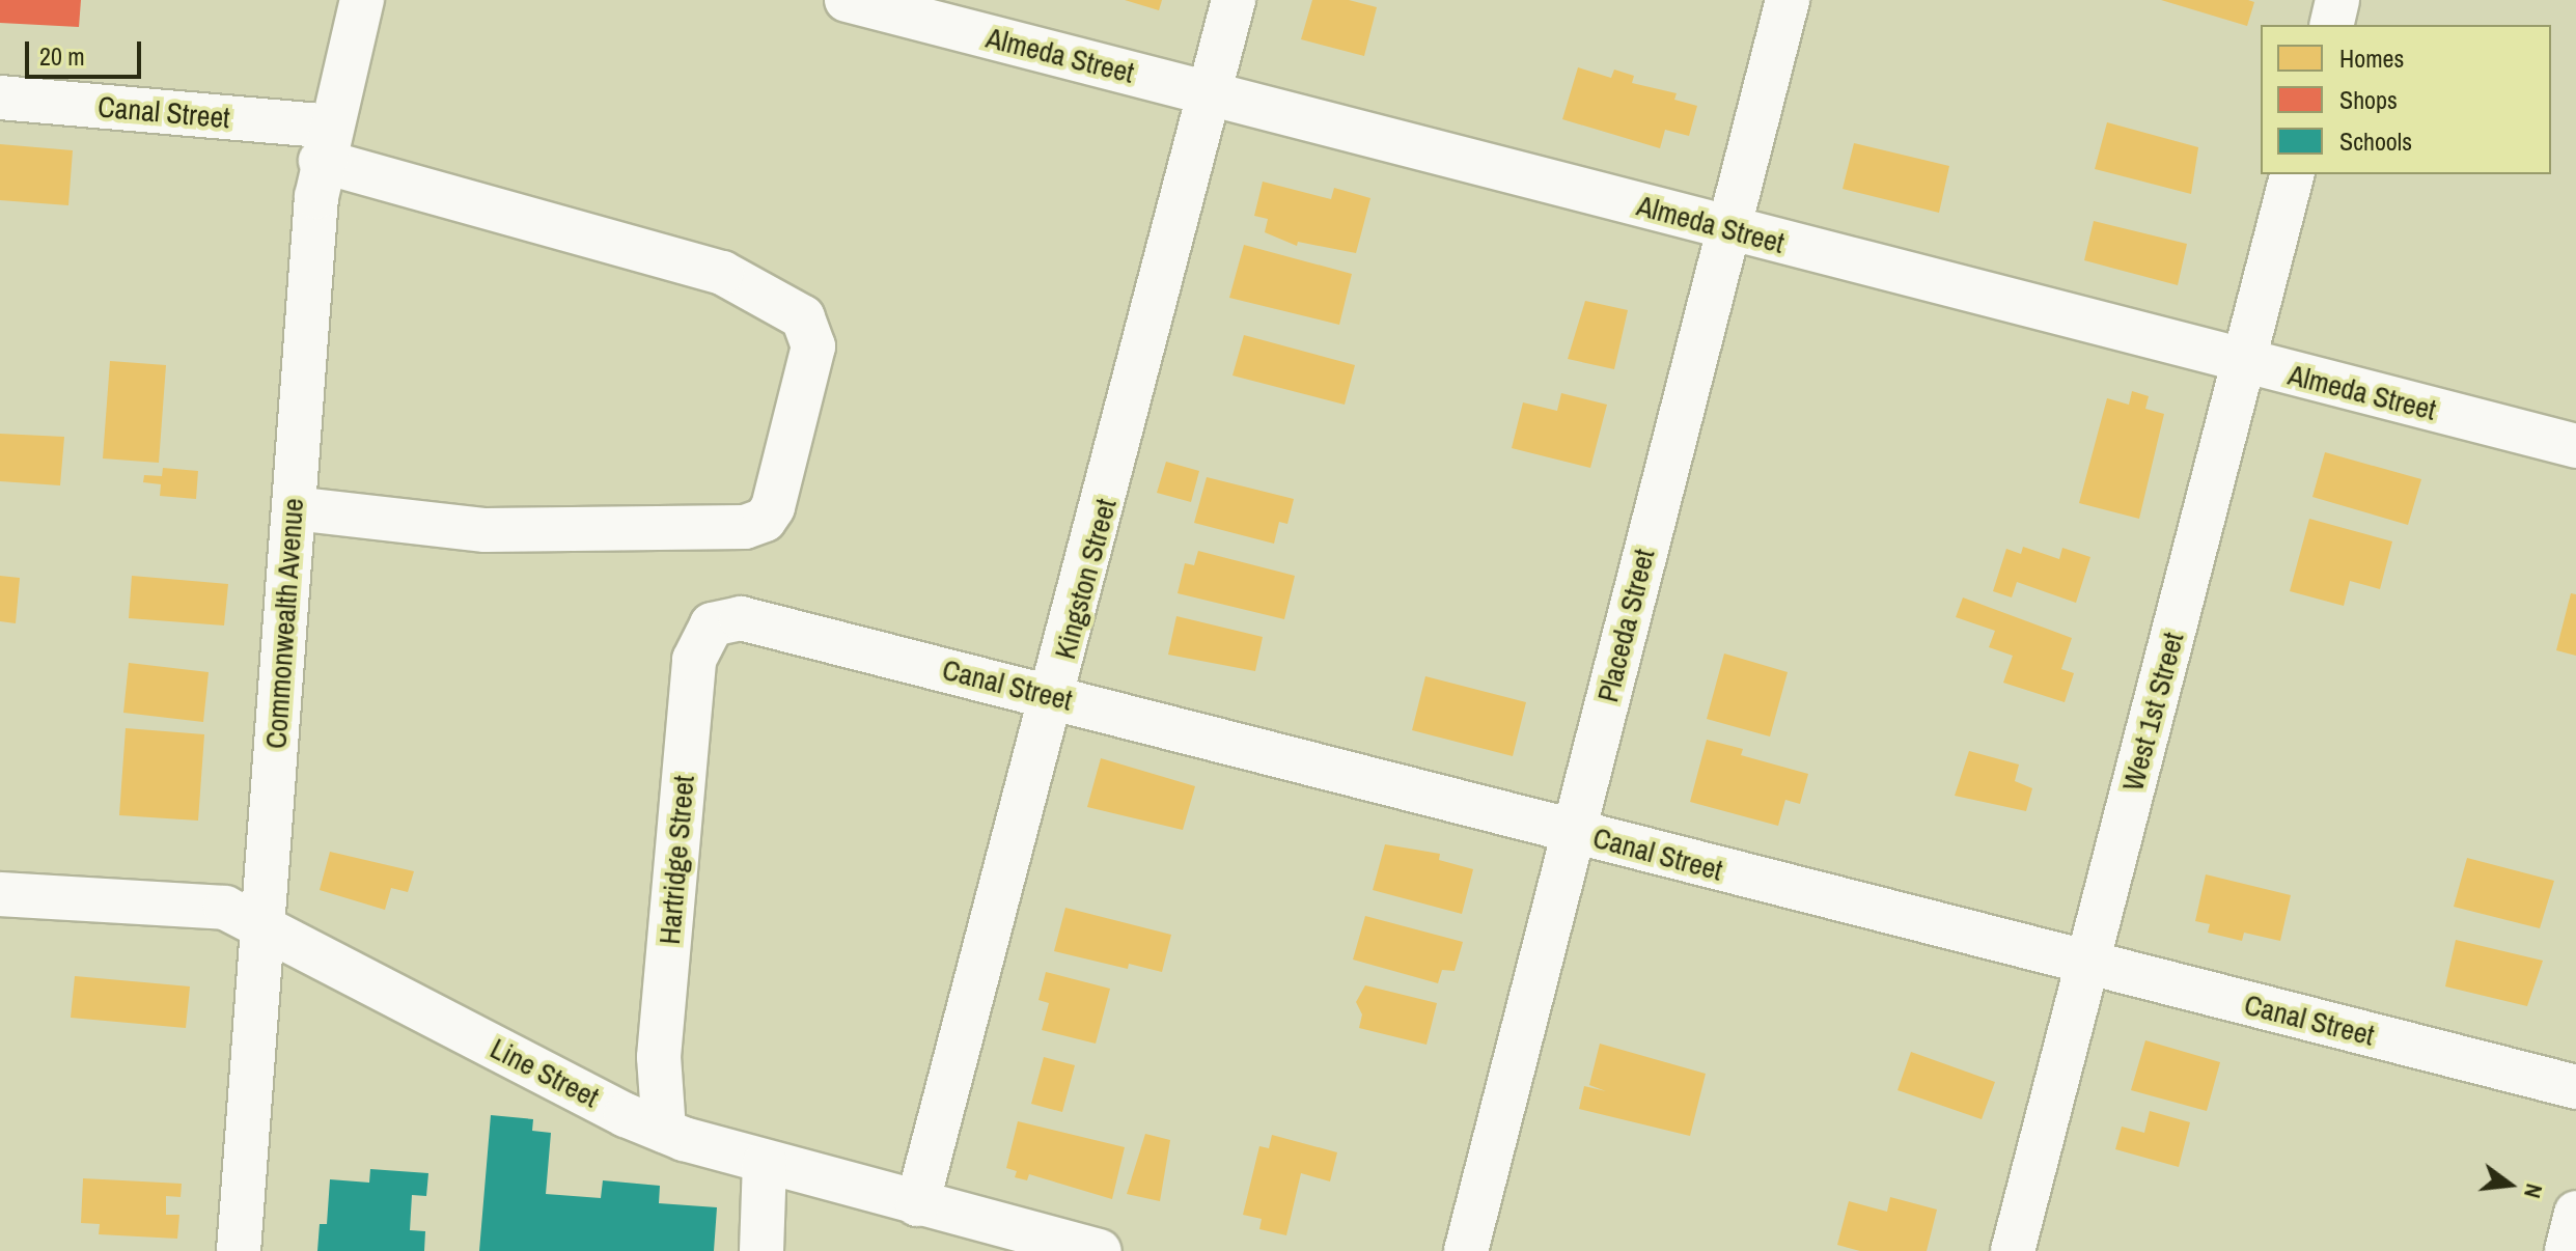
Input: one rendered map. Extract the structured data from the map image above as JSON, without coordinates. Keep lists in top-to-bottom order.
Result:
{
  "streets": {
    "street": [
      "Almeda Street",
      "Canal Street",
      "Kingston Street",
      "Commonwealth Avenue",
      "Placeda Street",
      "West 1st Street",
      "Hartridge Street",
      "Line Street"
    ]
  },
  "crossings": [
    ["Almeda Street", "Kingston Street"],
    ["Almeda Street", "Placeda Street"],
    ["Almeda Street", "West 1st Street"],
    ["Canal Street", "Kingston Street"],
    ["Canal Street", "Commonwealth Avenue"],
    ["Canal Street", "Placeda Street"],
    ["Canal Street", "West 1st Street"],
    ["Canal Street", "Hartridge Street"],
    ["Kingston Street", "Line Street"],
    ["Commonwealth Avenue", "Line Street"],
    ["Hartridge Street", "Line Street"]
  ],
  "legend": ["Homes", "Shops", "Schools"],
  "scale_bar": "20 m",
  "north": "right"
}
